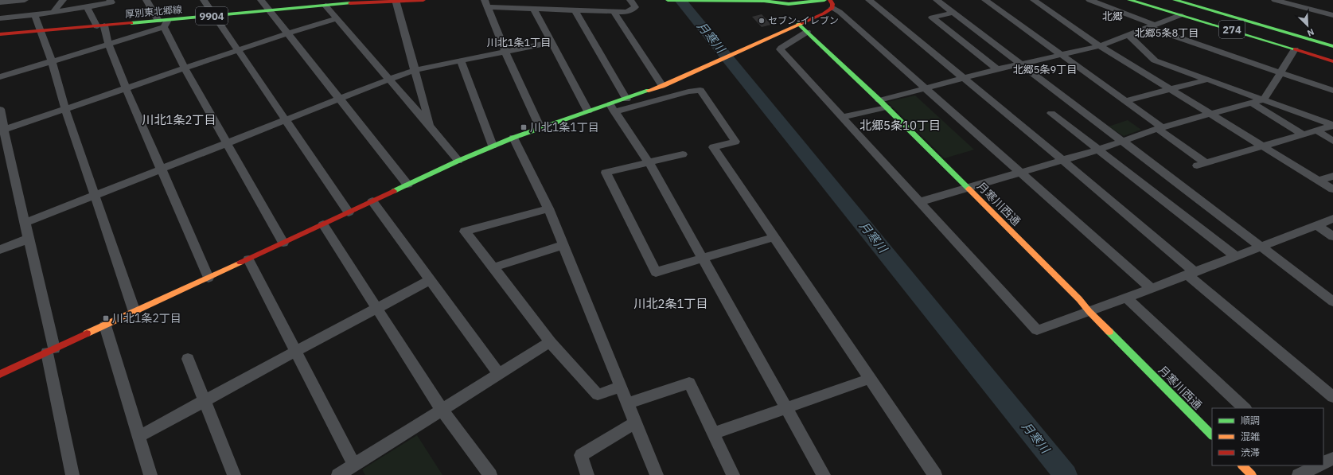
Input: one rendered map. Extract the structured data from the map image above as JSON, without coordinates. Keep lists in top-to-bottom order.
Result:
{
  "streets": {
    "main road": [
      "厚別東北郷線",
      "9904",
      "274",
      "月寒川西通"
    ]
  },
  "districts": [
    "北郷",
    "北郷5条8丁目",
    "川北1条1丁目",
    "北郷5条9丁目",
    "川北1条2丁目",
    "北郷5条10丁目",
    "川北2条1丁目"
  ],
  "water": ["月寒川"],
  "places": {
    "other": ["セブン-イレブン"],
    "transit": ["川北1条1丁目", "川北1条2丁目"]
  },
  "legend": ["順調", "混雑", "渋滞"],
  "north": "bottom right"
}
